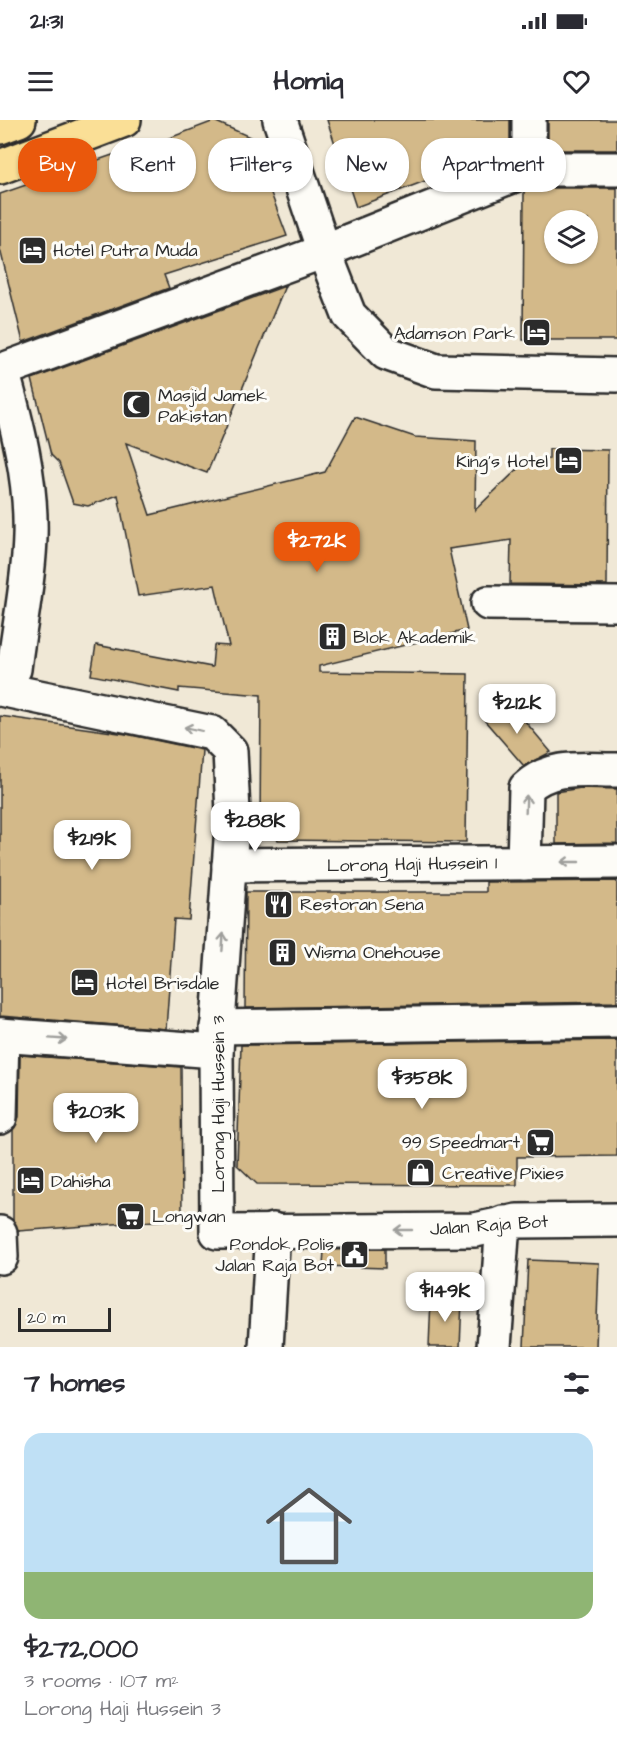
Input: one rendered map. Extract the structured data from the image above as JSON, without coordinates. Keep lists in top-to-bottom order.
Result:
{
  "streets": {
    "street": ["Lorong Haji Hussein 1", "Lorong Haji Hussein 3", "Jalan Raja Bot"]
  },
  "crossings": [
    ["Lorong Haji Hussein 1", "Lorong Haji Hussein 3"],
    ["Lorong Haji Hussein 3", "Jalan Raja Bot"]
  ],
  "places": {
    "hotel": [
      "Hotel Putra Muda",
      "Adamson Park",
      "King's Hotel",
      "Hotel Brisdale",
      "Dahisha"
    ],
    "mosque": ["Masjid Jamek Pakistan"],
    "building": ["Blok Akademik", "Wisma Onehouse"],
    "restaurant": ["Restoran Sena"],
    "supermarket": ["99 Speedmart", "Longwan"],
    "shop": ["Creative Pixies"],
    "public building": ["Pondok Polis Jalan Raja Bot"]
  },
  "scale_bar": "20 m",
  "page": {
    "status": "21:31",
    "header": "Homiq",
    "chip": [
      "Buy",
      "Rent",
      "Filters",
      "New",
      "Apartment"
    ],
    "price": [
      "$272K",
      "$212K",
      "$288K",
      "$219K",
      "$358K",
      "$203K",
      "$149K"
    ],
    "scale": "20 m",
    "heading": "7 homes",
    "list": [
      {
        "name": "$272,000",
        "note": "3 rooms · 107 m² · Lorong Haji Hussein 3"
      }
    ]
  }
}
